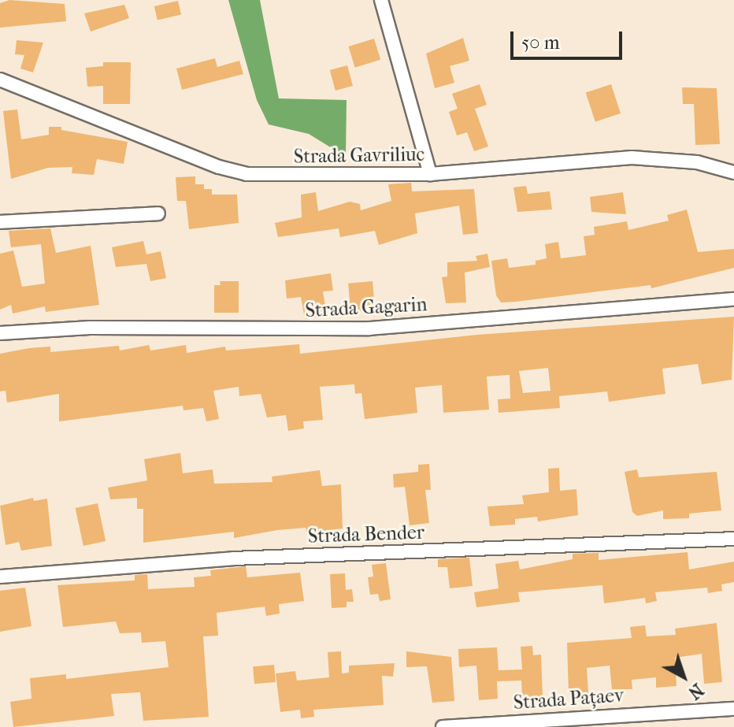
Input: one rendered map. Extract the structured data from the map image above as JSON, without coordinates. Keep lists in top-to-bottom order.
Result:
{
  "streets": {
    "street": [
      "Strada Gavriliuc",
      "Strada Gagarin",
      "Strada Bender",
      "Strada Pațaev"
    ]
  },
  "scale_bar": "50 m",
  "north": "bottom right"
}
